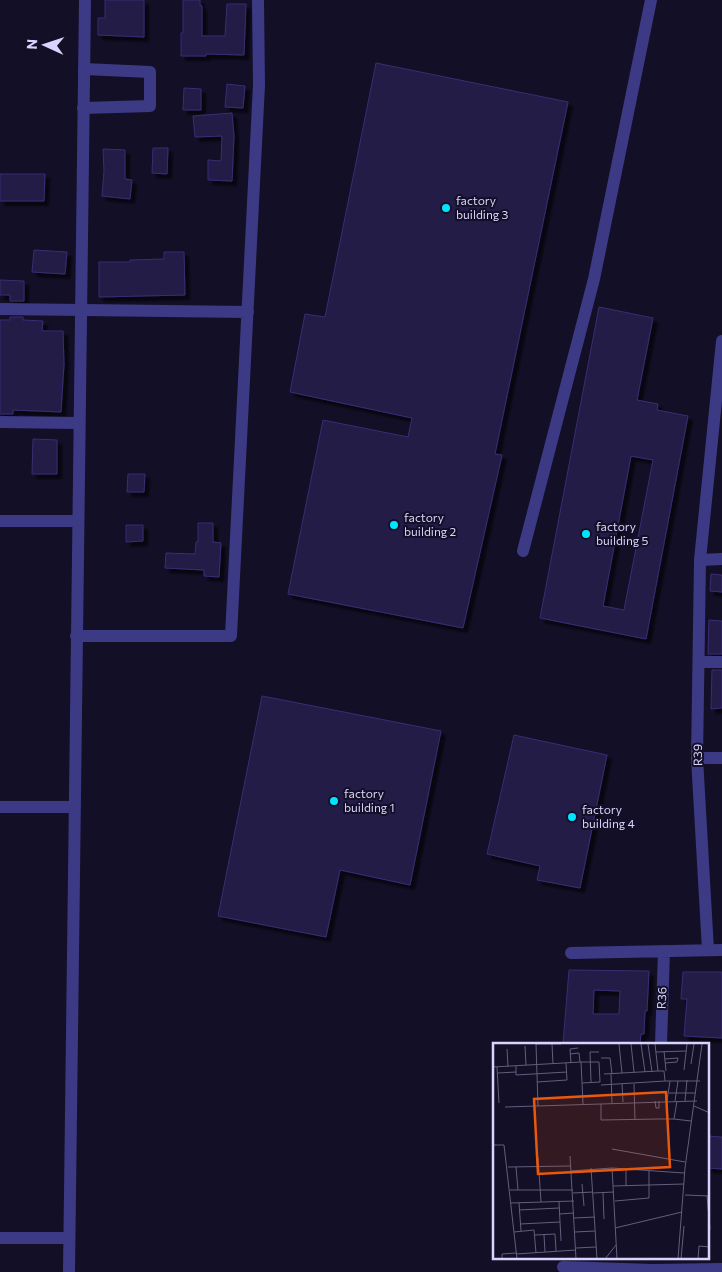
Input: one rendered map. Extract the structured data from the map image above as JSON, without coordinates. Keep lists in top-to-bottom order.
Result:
{
  "streets": {
    "street": ["R39", "R36"]
  },
  "places": [
    "factory building 3",
    "factory building 2",
    "factory building 5",
    "factory building 1",
    "factory building 4"
  ],
  "north": "left"
}
